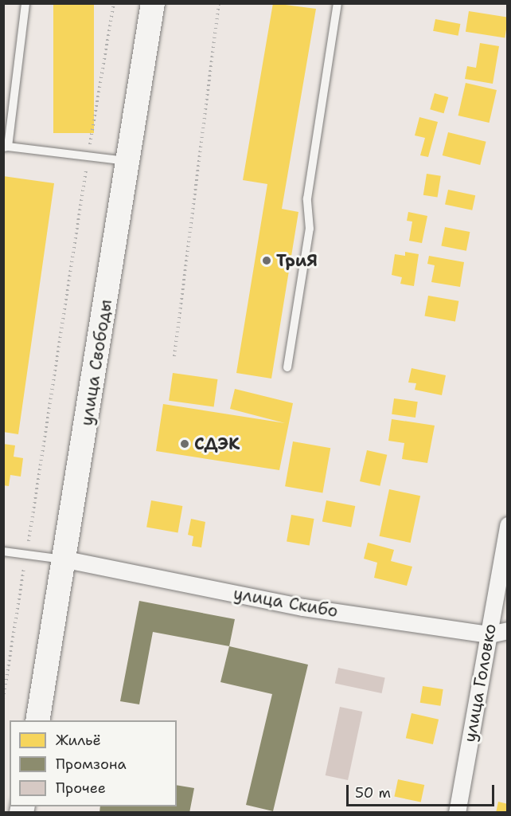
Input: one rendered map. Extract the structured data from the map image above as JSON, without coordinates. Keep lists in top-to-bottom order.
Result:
{
  "streets": {
    "main road": ["улица Свободы"],
    "street": ["улица Скибо", "улица Головко"]
  },
  "crossings": [
    ["улица Свободы", "улица Скибо"],
    ["улица Скибо", "улица Головко"]
  ],
  "places": ["ТриЯ", "СДЭК"],
  "legend": ["Жильё", "Промзона", "Прочее"],
  "scale_bar": "50 m"
}
